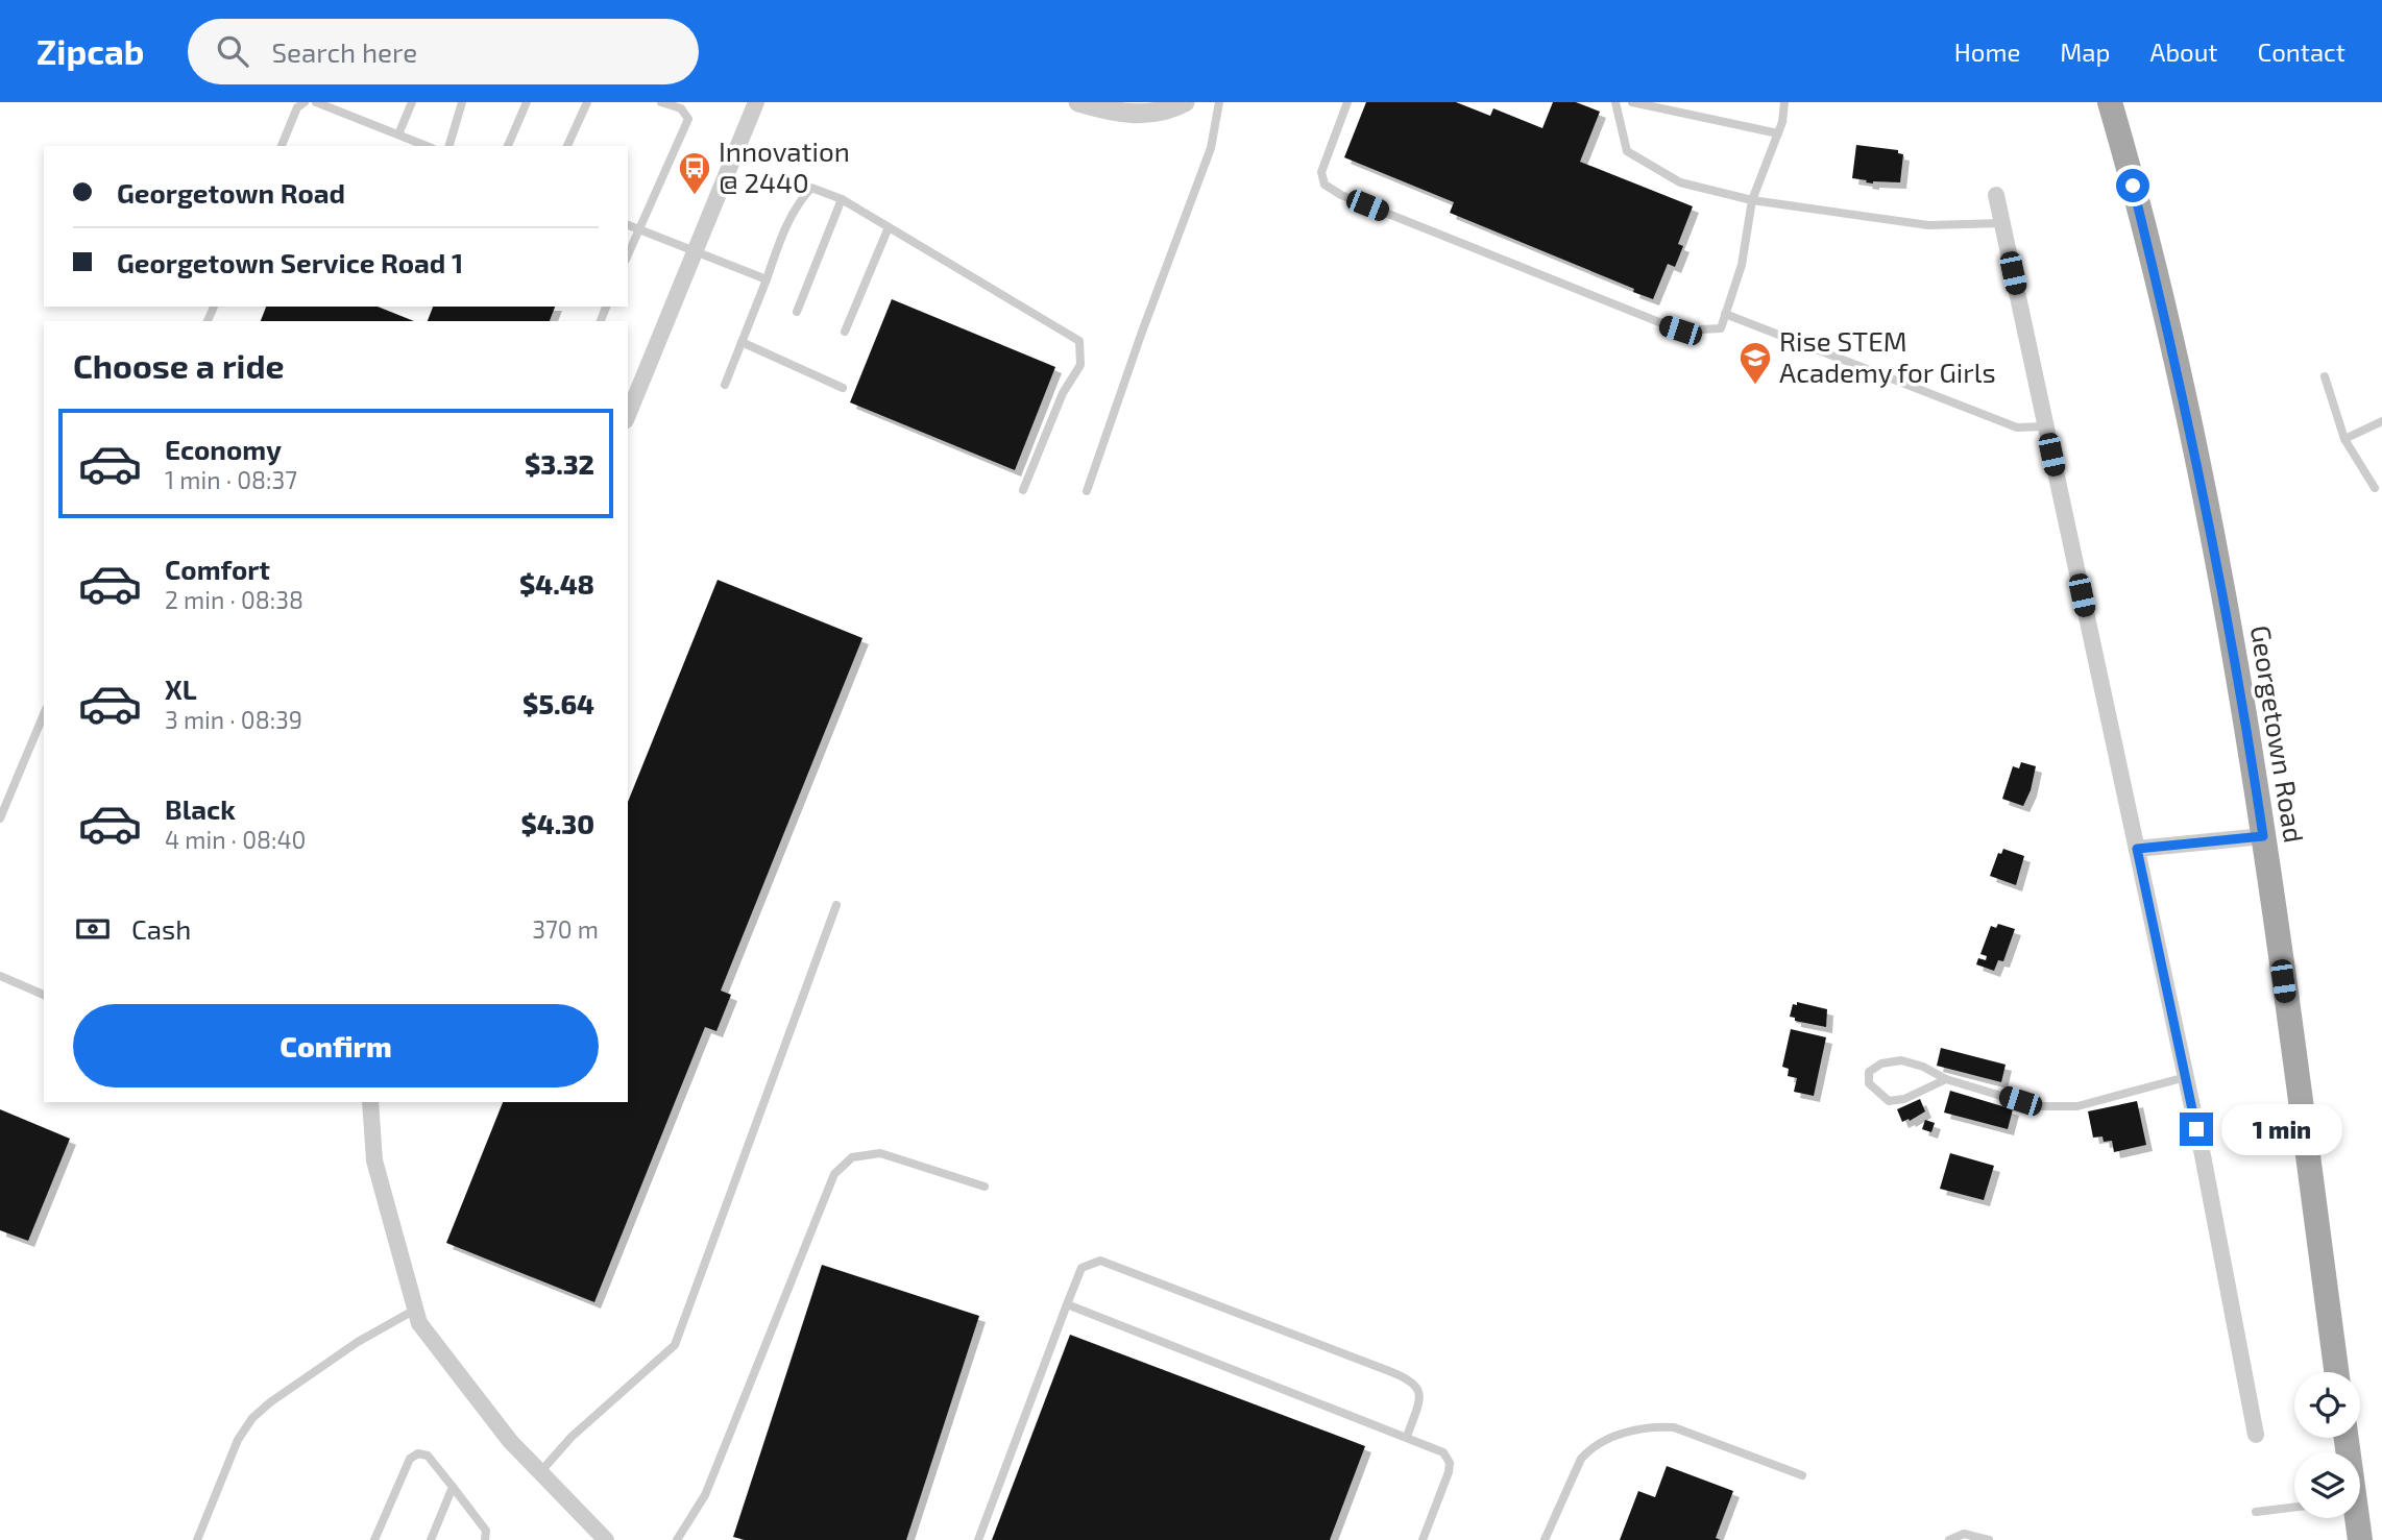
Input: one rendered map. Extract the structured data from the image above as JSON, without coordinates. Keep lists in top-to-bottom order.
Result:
{
  "streets": {
    "main road": ["Georgetown Road"]
  },
  "places": {
    "bus stop": ["Innovation @ 2440"],
    "school or university": ["Rise STEM Academy for Girls"]
  },
  "page": {
    "header": "Zipcab",
    "search": "Search here",
    "nav": [
      "Home",
      "Map",
      "About",
      "Contact"
    ],
    "banner": ["Georgetown Road", "Georgetown Service Road 1"],
    "heading": "Choose a ride",
    "list": [
      {
        "name": "Economy",
        "note": "1 min · 08:37",
        "value": "$3.32"
      },
      {
        "name": "Comfort",
        "note": "2 min · 08:38",
        "value": "$4.48"
      },
      {
        "name": "XL",
        "note": "3 min · 08:39",
        "value": "$5.64"
      },
      {
        "name": "Black",
        "note": "4 min · 08:40",
        "value": "$4.30"
      }
    ],
    "pay": ["Cash", "370 m"],
    "buttons": "Confirm",
    "bubble": "1 min"
  }
}
